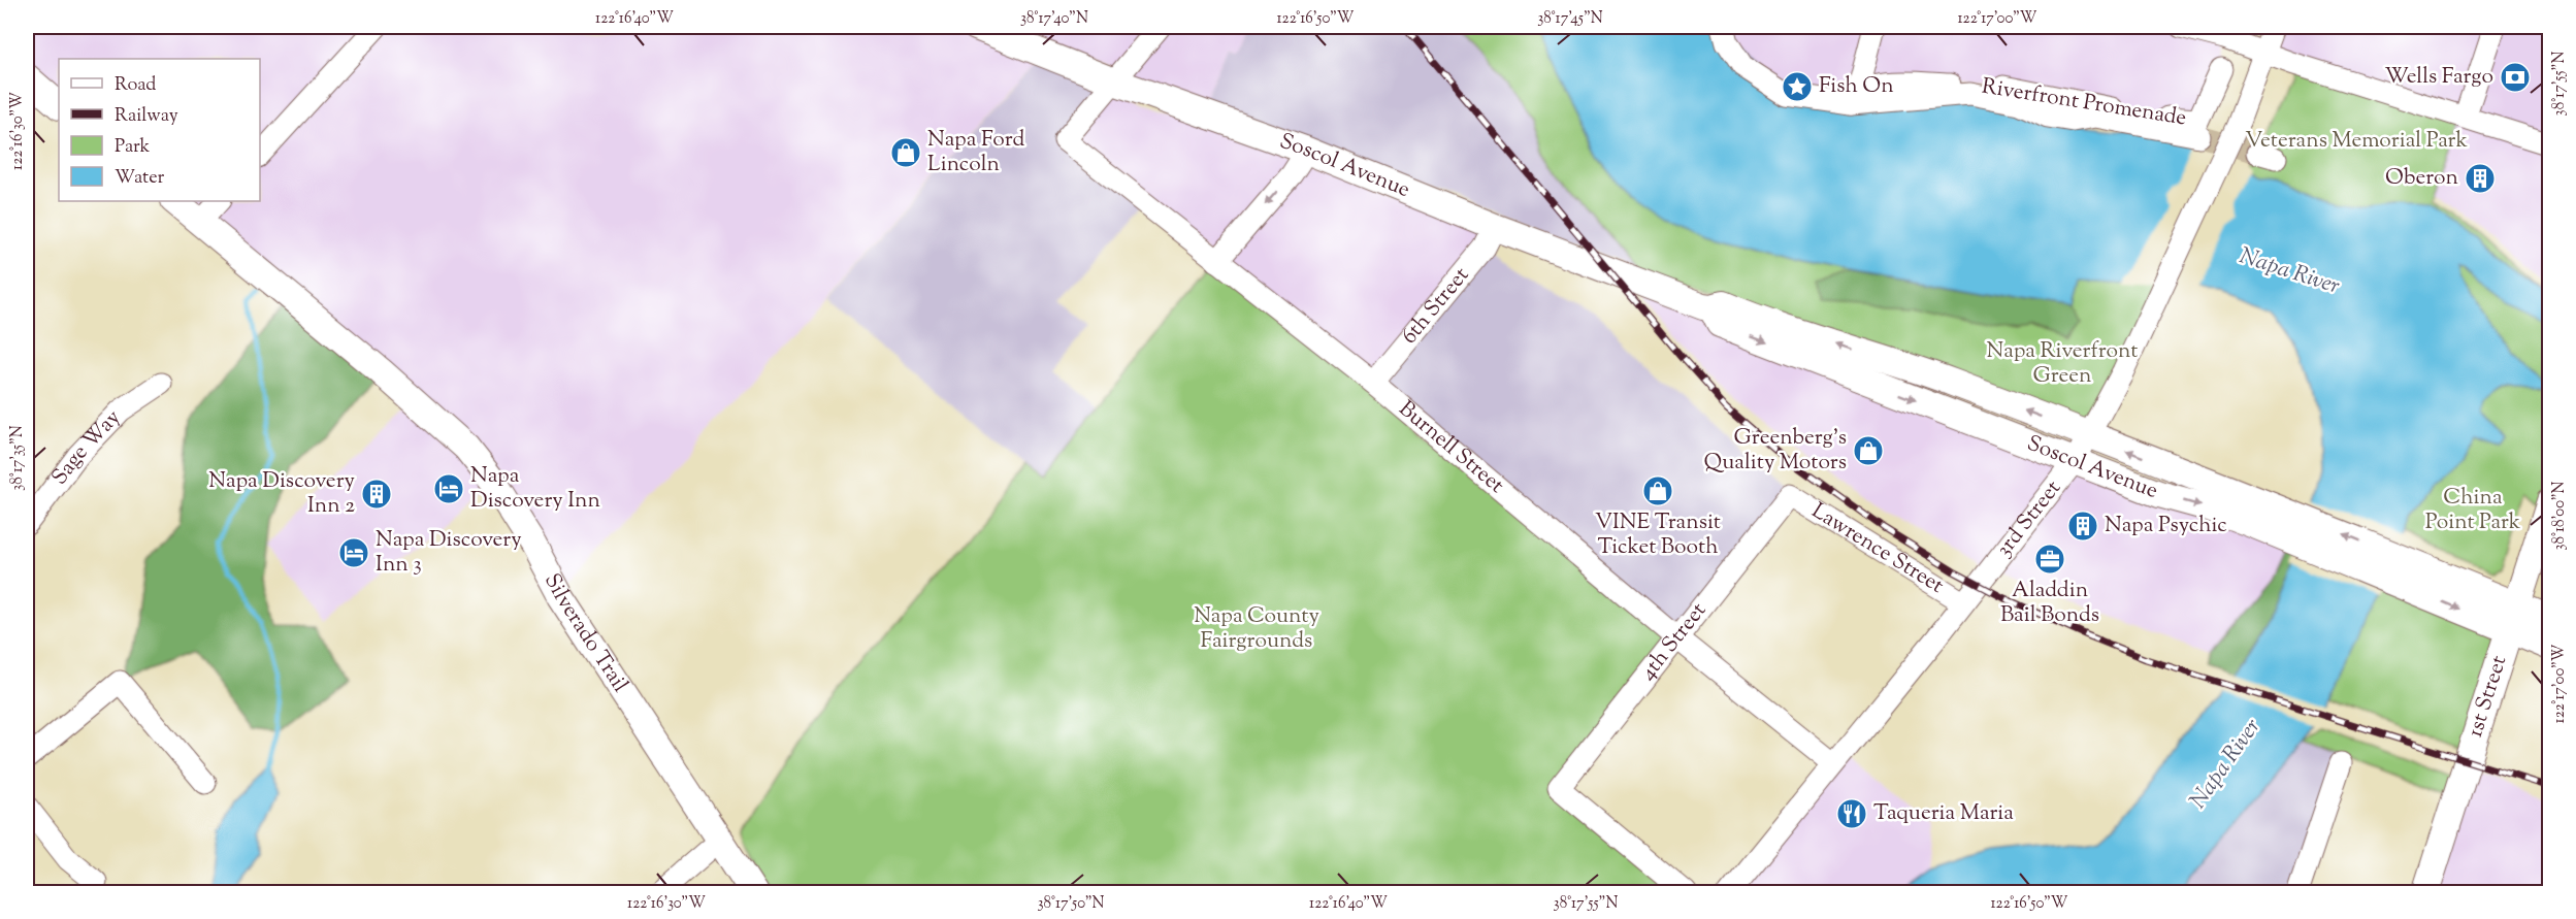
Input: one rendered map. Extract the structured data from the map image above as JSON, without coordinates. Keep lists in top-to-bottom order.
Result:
{
  "streets": {
    "main road": ["Soscol Avenue", "Silverado Trail", "1st Street"],
    "street": [
      "Riverfront Promenade",
      "6th Street",
      "Sage Way",
      "Burnell Street",
      "3rd Street",
      "Lawrence Street",
      "4th Street"
    ]
  },
  "crossings": [
    ["Soscol Avenue", "6th Street"],
    ["Soscol Avenue", "Burnell Street"],
    ["Soscol Avenue", "3rd Street"],
    ["Soscol Avenue", "1st Street"],
    ["6th Street", "Burnell Street"],
    ["Burnell Street", "3rd Street"],
    ["Burnell Street", "4th Street"],
    ["3rd Street", "Lawrence Street"],
    ["Lawrence Street", "4th Street"]
  ],
  "water": ["Napa River"],
  "parks": [
    "Veterans Memorial Park",
    "Napa Riverfront Green",
    "China Point Park",
    "Napa County Fairgrounds"
  ],
  "places": {
    "bank": ["Wells Fargo"],
    "place": ["Fish On"],
    "shop": ["Napa Ford Lincoln", "Greenberg's Quality Motors", "VINE Transit Ticket Booth"],
    "building": ["Oberon", "Napa Discovery Inn 2", "Napa Psychic"],
    "hotel": ["Napa Discovery Inn", "Napa Discovery Inn 3"],
    "office": ["Aladdin Bail Bonds"],
    "restaurant": ["Taqueria Maria"]
  },
  "legend": [
    "Road",
    "Railway",
    "Park",
    "Water"
  ],
  "coordinates": [
    "122°16'40\"W",
    "38°17'40\"N",
    "122°16'50\"W",
    "38°17'45\"N",
    "122°17'00\"W",
    "38°17'55\"N",
    "122°16'30\"W",
    "38°17'35\"N",
    "38°18'00\"N",
    "38°17'50\"N"
  ]
}
